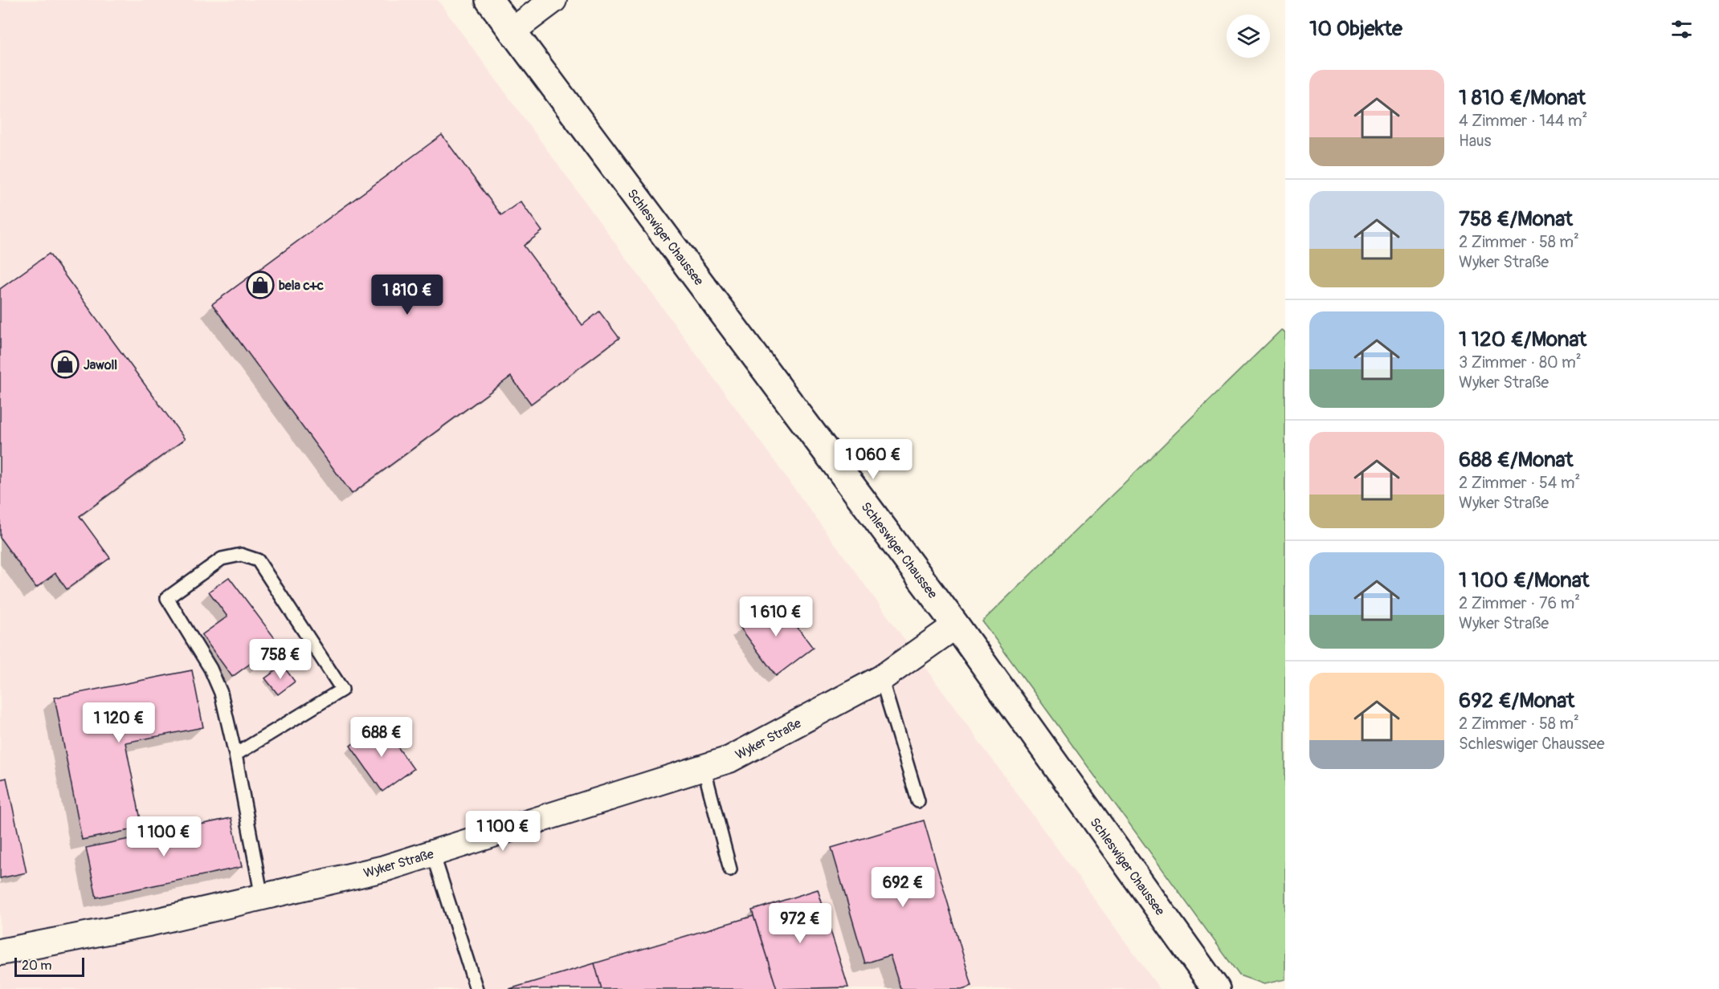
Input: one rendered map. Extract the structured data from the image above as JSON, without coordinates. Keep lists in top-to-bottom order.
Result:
{
  "streets": {
    "main road": ["Schleswiger Chaussee"],
    "street": ["Wyker Straße"]
  },
  "crossings": [
    ["Schleswiger Chaussee", "Wyker Straße"]
  ],
  "places": {
    "shop": ["bela c+c", "Jawoll"]
  },
  "scale_bar": "20 m",
  "page": {
    "heading": "10 Objekte",
    "list": [
      {
        "name": "1 810 €/Monat",
        "note": "4 Zimmer · 144 m² · Haus"
      },
      {
        "name": "758 €/Monat",
        "note": "2 Zimmer · 58 m² · Wyker Straße"
      },
      {
        "name": "1 120 €/Monat",
        "note": "3 Zimmer · 80 m² · Wyker Straße"
      },
      {
        "name": "688 €/Monat",
        "note": "2 Zimmer · 54 m² · Wyker Straße"
      },
      {
        "name": "1 100 €/Monat",
        "note": "2 Zimmer · 76 m² · Wyker Straße"
      },
      {
        "name": "692 €/Monat",
        "note": "2 Zimmer · 58 m² · Schleswiger Chaussee"
      }
    ],
    "price": [
      "1 810 €",
      "1 060 €",
      "1 610 €",
      "758 €",
      "1 120 €",
      "688 €",
      "1 100 €",
      "1 100 €",
      "692 €",
      "972 €"
    ],
    "scale": "20 m"
  }
}
